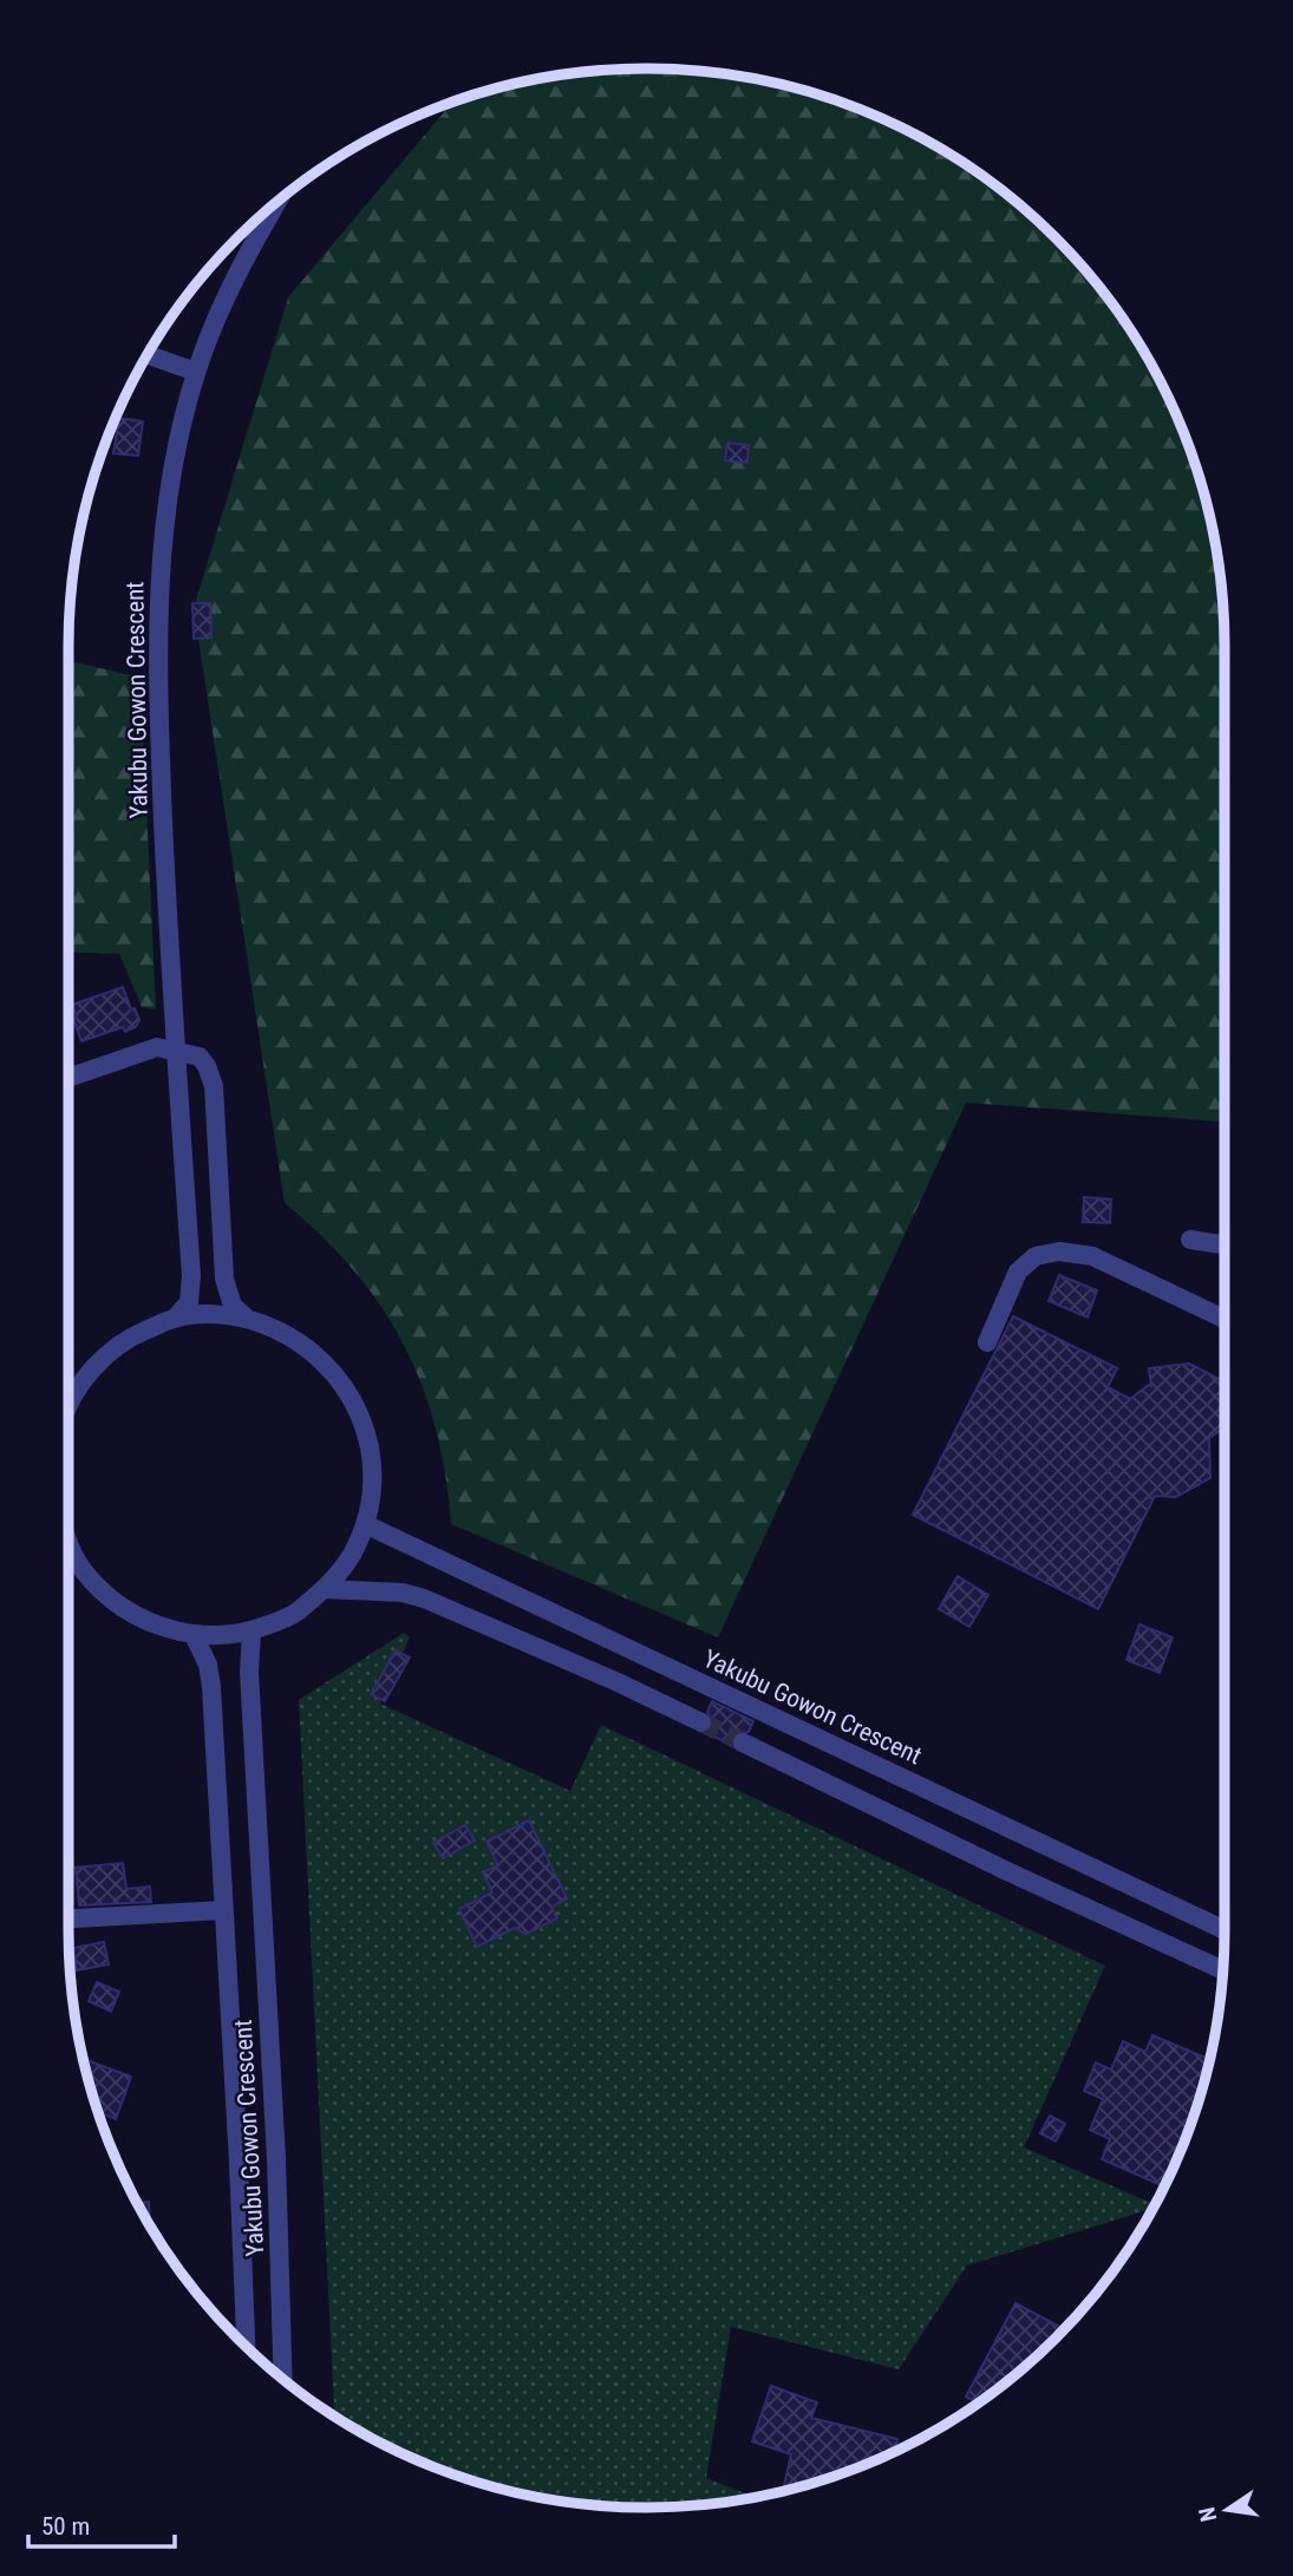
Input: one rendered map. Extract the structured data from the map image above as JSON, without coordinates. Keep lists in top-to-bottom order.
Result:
{
  "streets": {
    "street": ["Yakubu Gowon Crescent"]
  },
  "scale_bar": "50 m",
  "north": "left"
}
